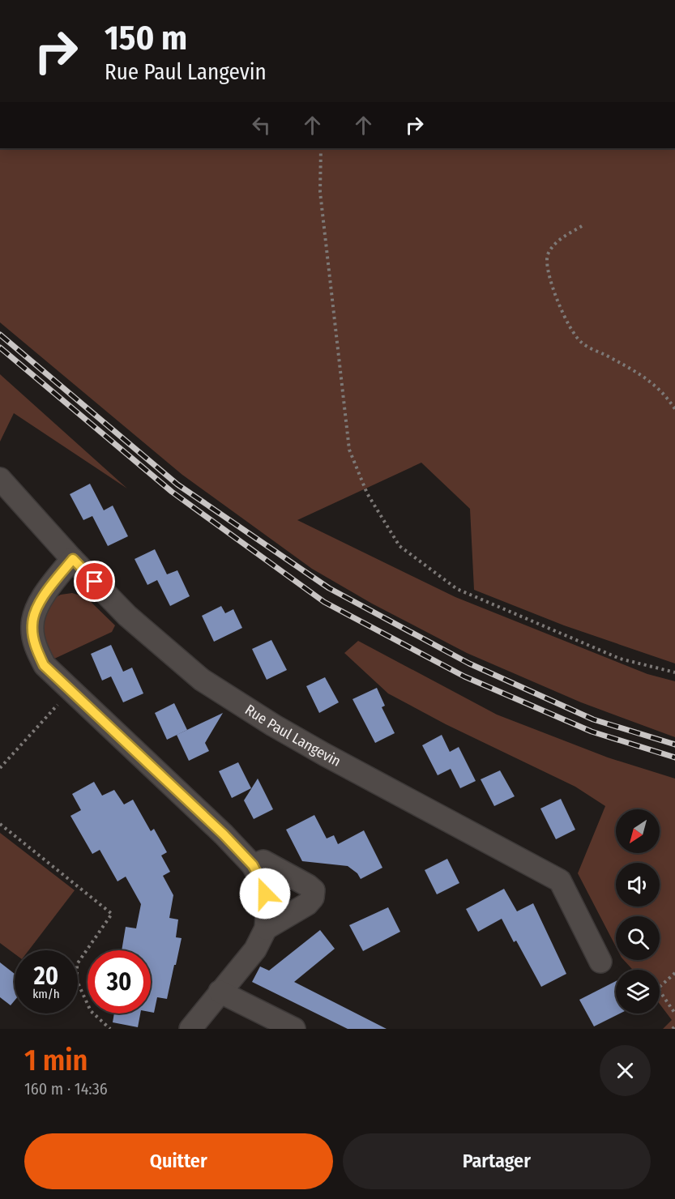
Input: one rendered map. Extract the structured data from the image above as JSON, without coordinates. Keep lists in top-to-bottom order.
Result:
{
  "streets": {
    "street": ["Rue Paul Langevin"]
  },
  "north": "bottom left",
  "page": {
    "turn": ["150 m", "Rue Paul Langevin"],
    "speed": "20 km/h",
    "limit": "30",
    "heading": ["1 min", "160 m · 14:36"],
    "buttons": ["Quitter", "Partager"]
  }
}
